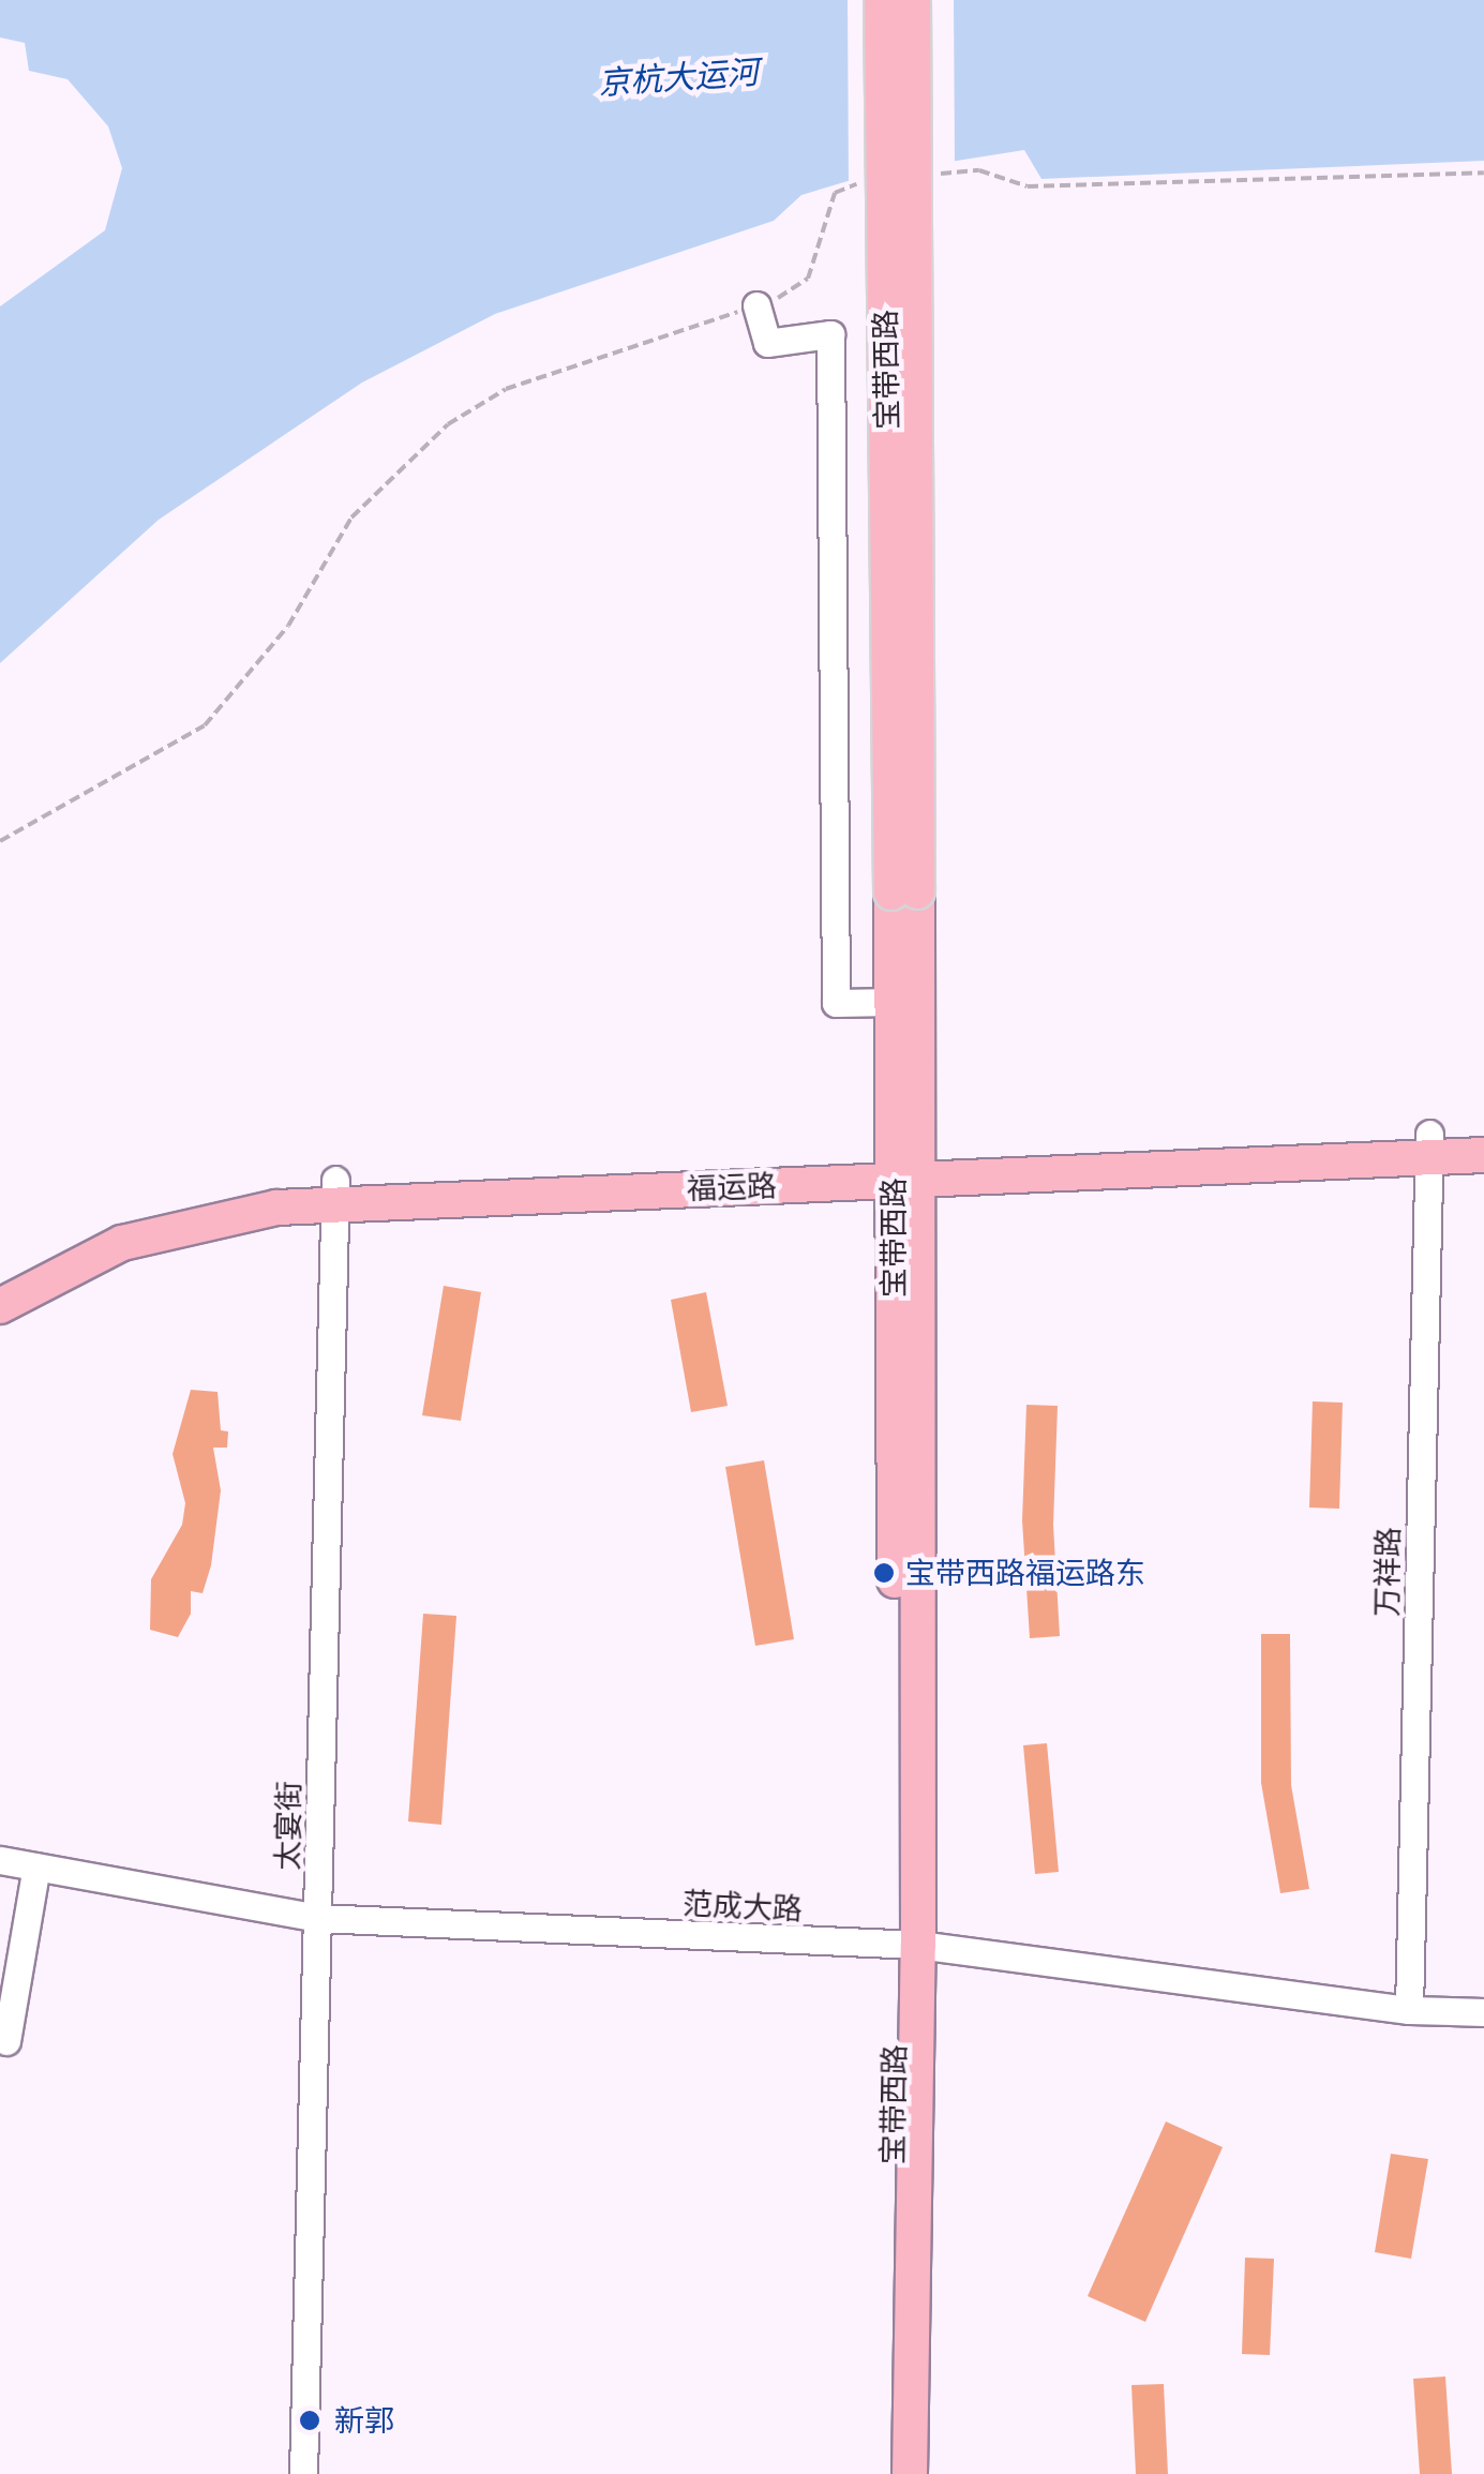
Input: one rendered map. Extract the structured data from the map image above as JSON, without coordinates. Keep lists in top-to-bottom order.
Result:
{
  "streets": {
    "main road": ["宝带西路", "福运路"],
    "street": ["万祥路", "太宴街", "范成大路"]
  },
  "crossings": [
    ["宝带西路", "福运路"],
    ["宝带西路", "范成大路"],
    ["福运路", "万祥路"],
    ["福运路", "太宴街"],
    ["万祥路", "范成大路"],
    ["太宴街", "范成大路"]
  ],
  "water": ["京杭大运河"],
  "places": ["宝带西路福运路东", "新郭"]
}
